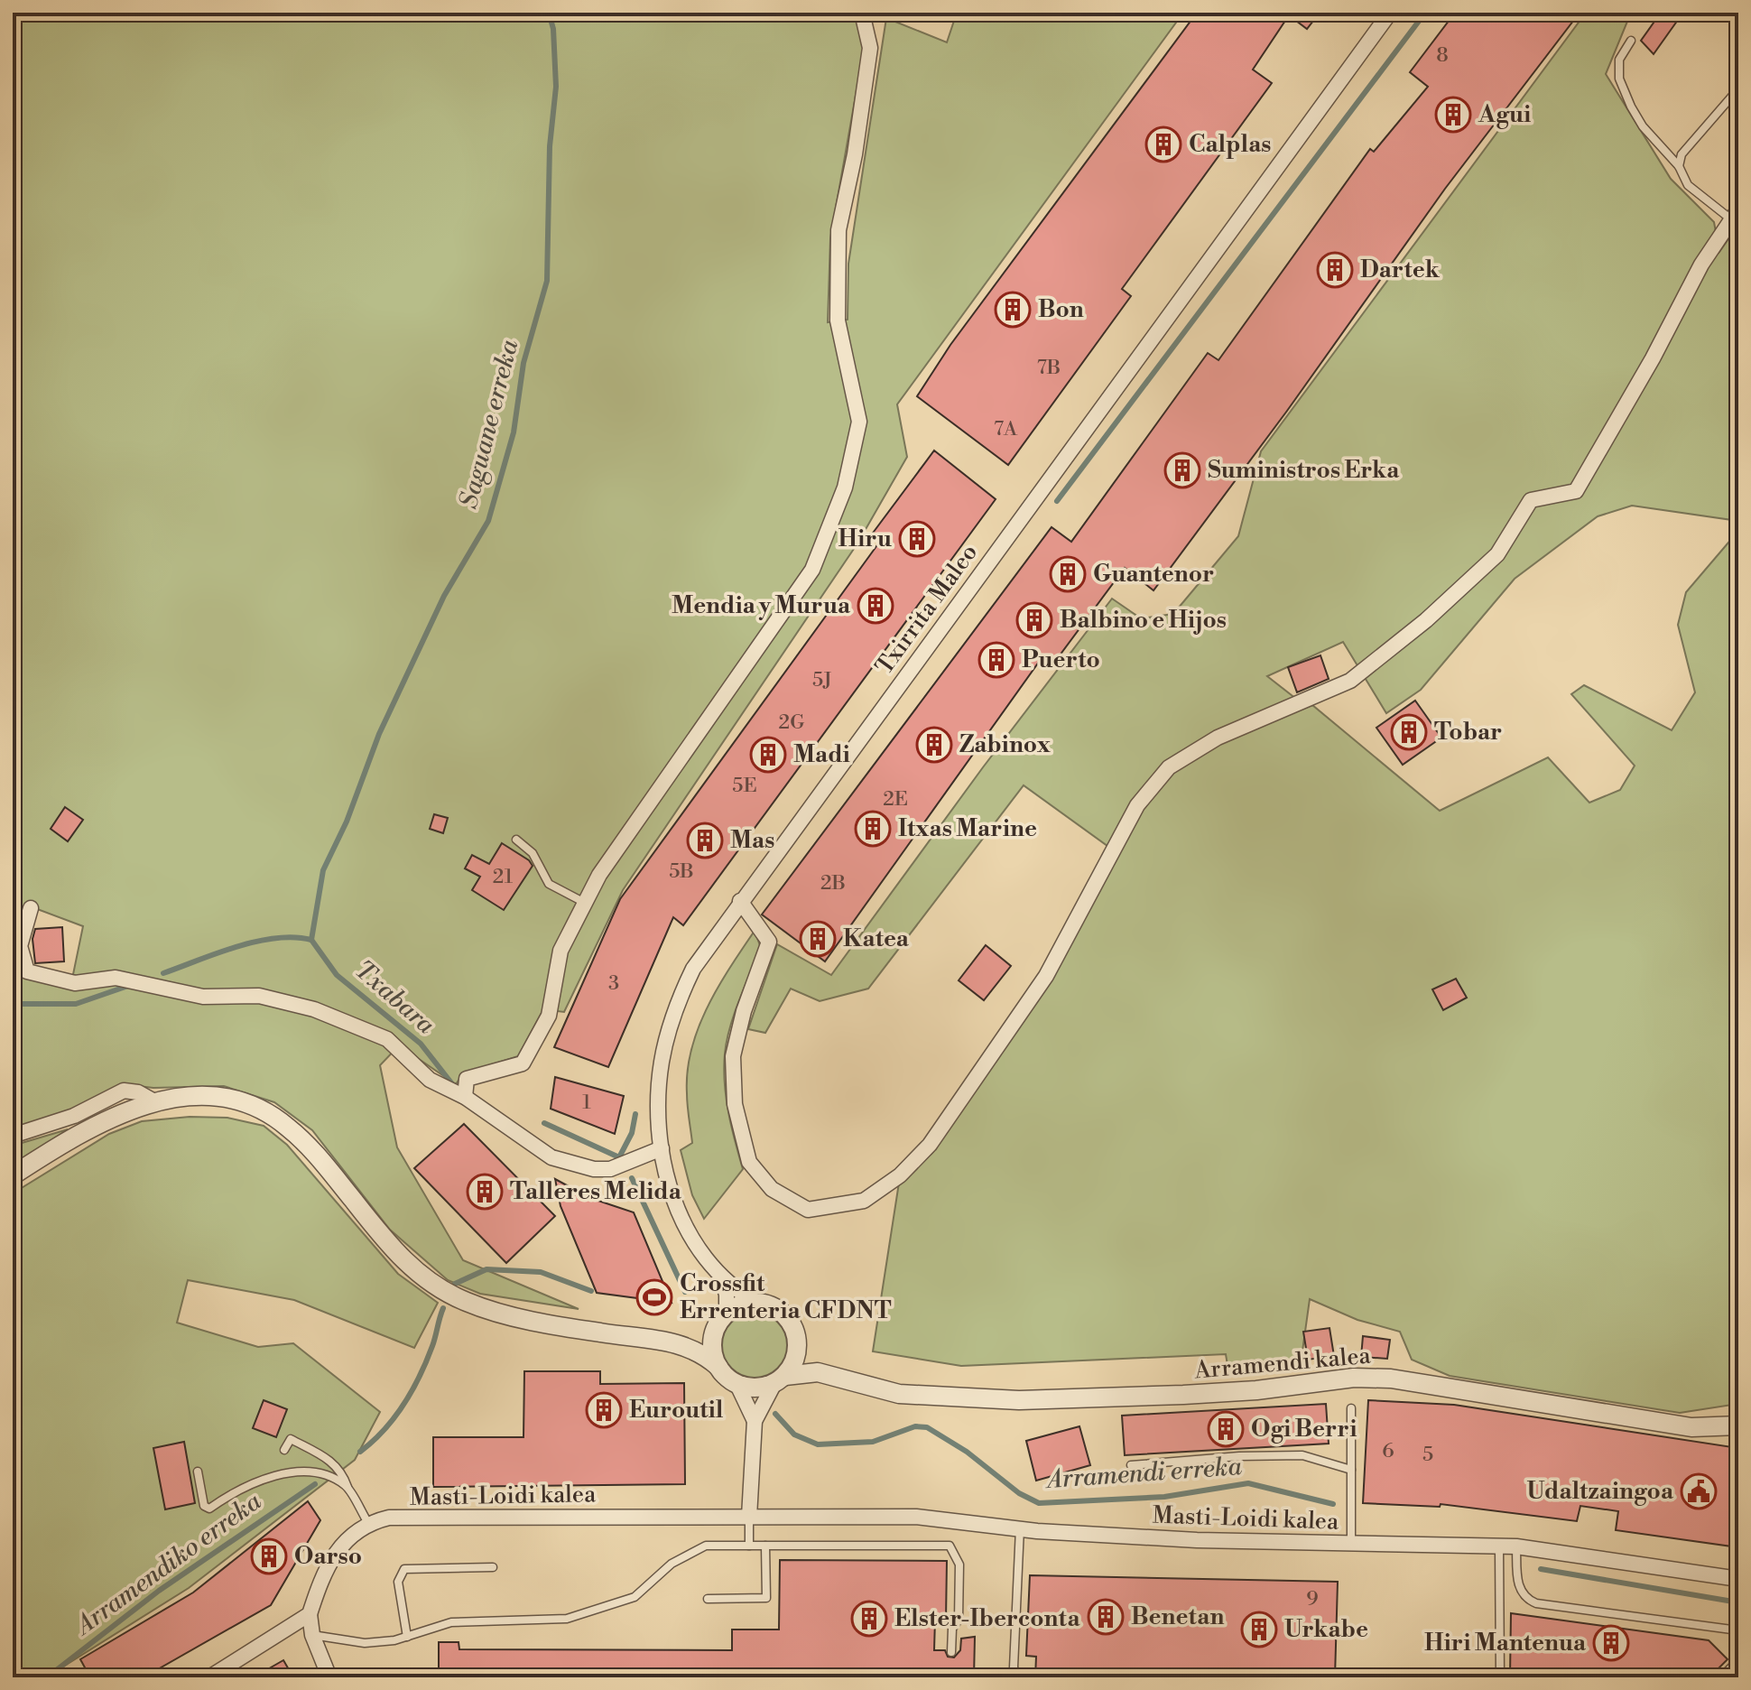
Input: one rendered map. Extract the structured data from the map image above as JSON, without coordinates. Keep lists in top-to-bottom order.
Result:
{
  "streets": {
    "street": ["Txirrita Maleo", "Arramendi kalea", "Masti-Loidi kalea"]
  },
  "water": [
    "Saguane erreka",
    "Txabara",
    "Arramendi erreka",
    "Arramendiko erreka"
  ],
  "places": {
    "building": [
      "Agui",
      "Calplas",
      "Dartek",
      "Bon",
      "Suministros Erka",
      "Hiru",
      "Guantenor",
      "Mendia y Murua",
      "Balbino e Hijos",
      "Puerto",
      "Tobar",
      "Zabinox",
      "Madi",
      "Itxas Marine",
      "Mas",
      "Katea",
      "Talleres Melida",
      "Euroutil",
      "Ogi Berri",
      "Oarso",
      "Benetan",
      "Elster-Iberconta",
      "Urkabe",
      "Hiri Mantenua"
    ],
    "sports": ["Crossfit Errenteria CFDNT"],
    "public building": ["Udaltzaingoa"]
  },
  "house_numbers": [
    "8",
    "7B",
    "7A",
    "5J",
    "2G",
    "5E",
    "2E",
    "5B",
    "21",
    "2B",
    "3",
    "1",
    "6",
    "5",
    "9"
  ]
}
